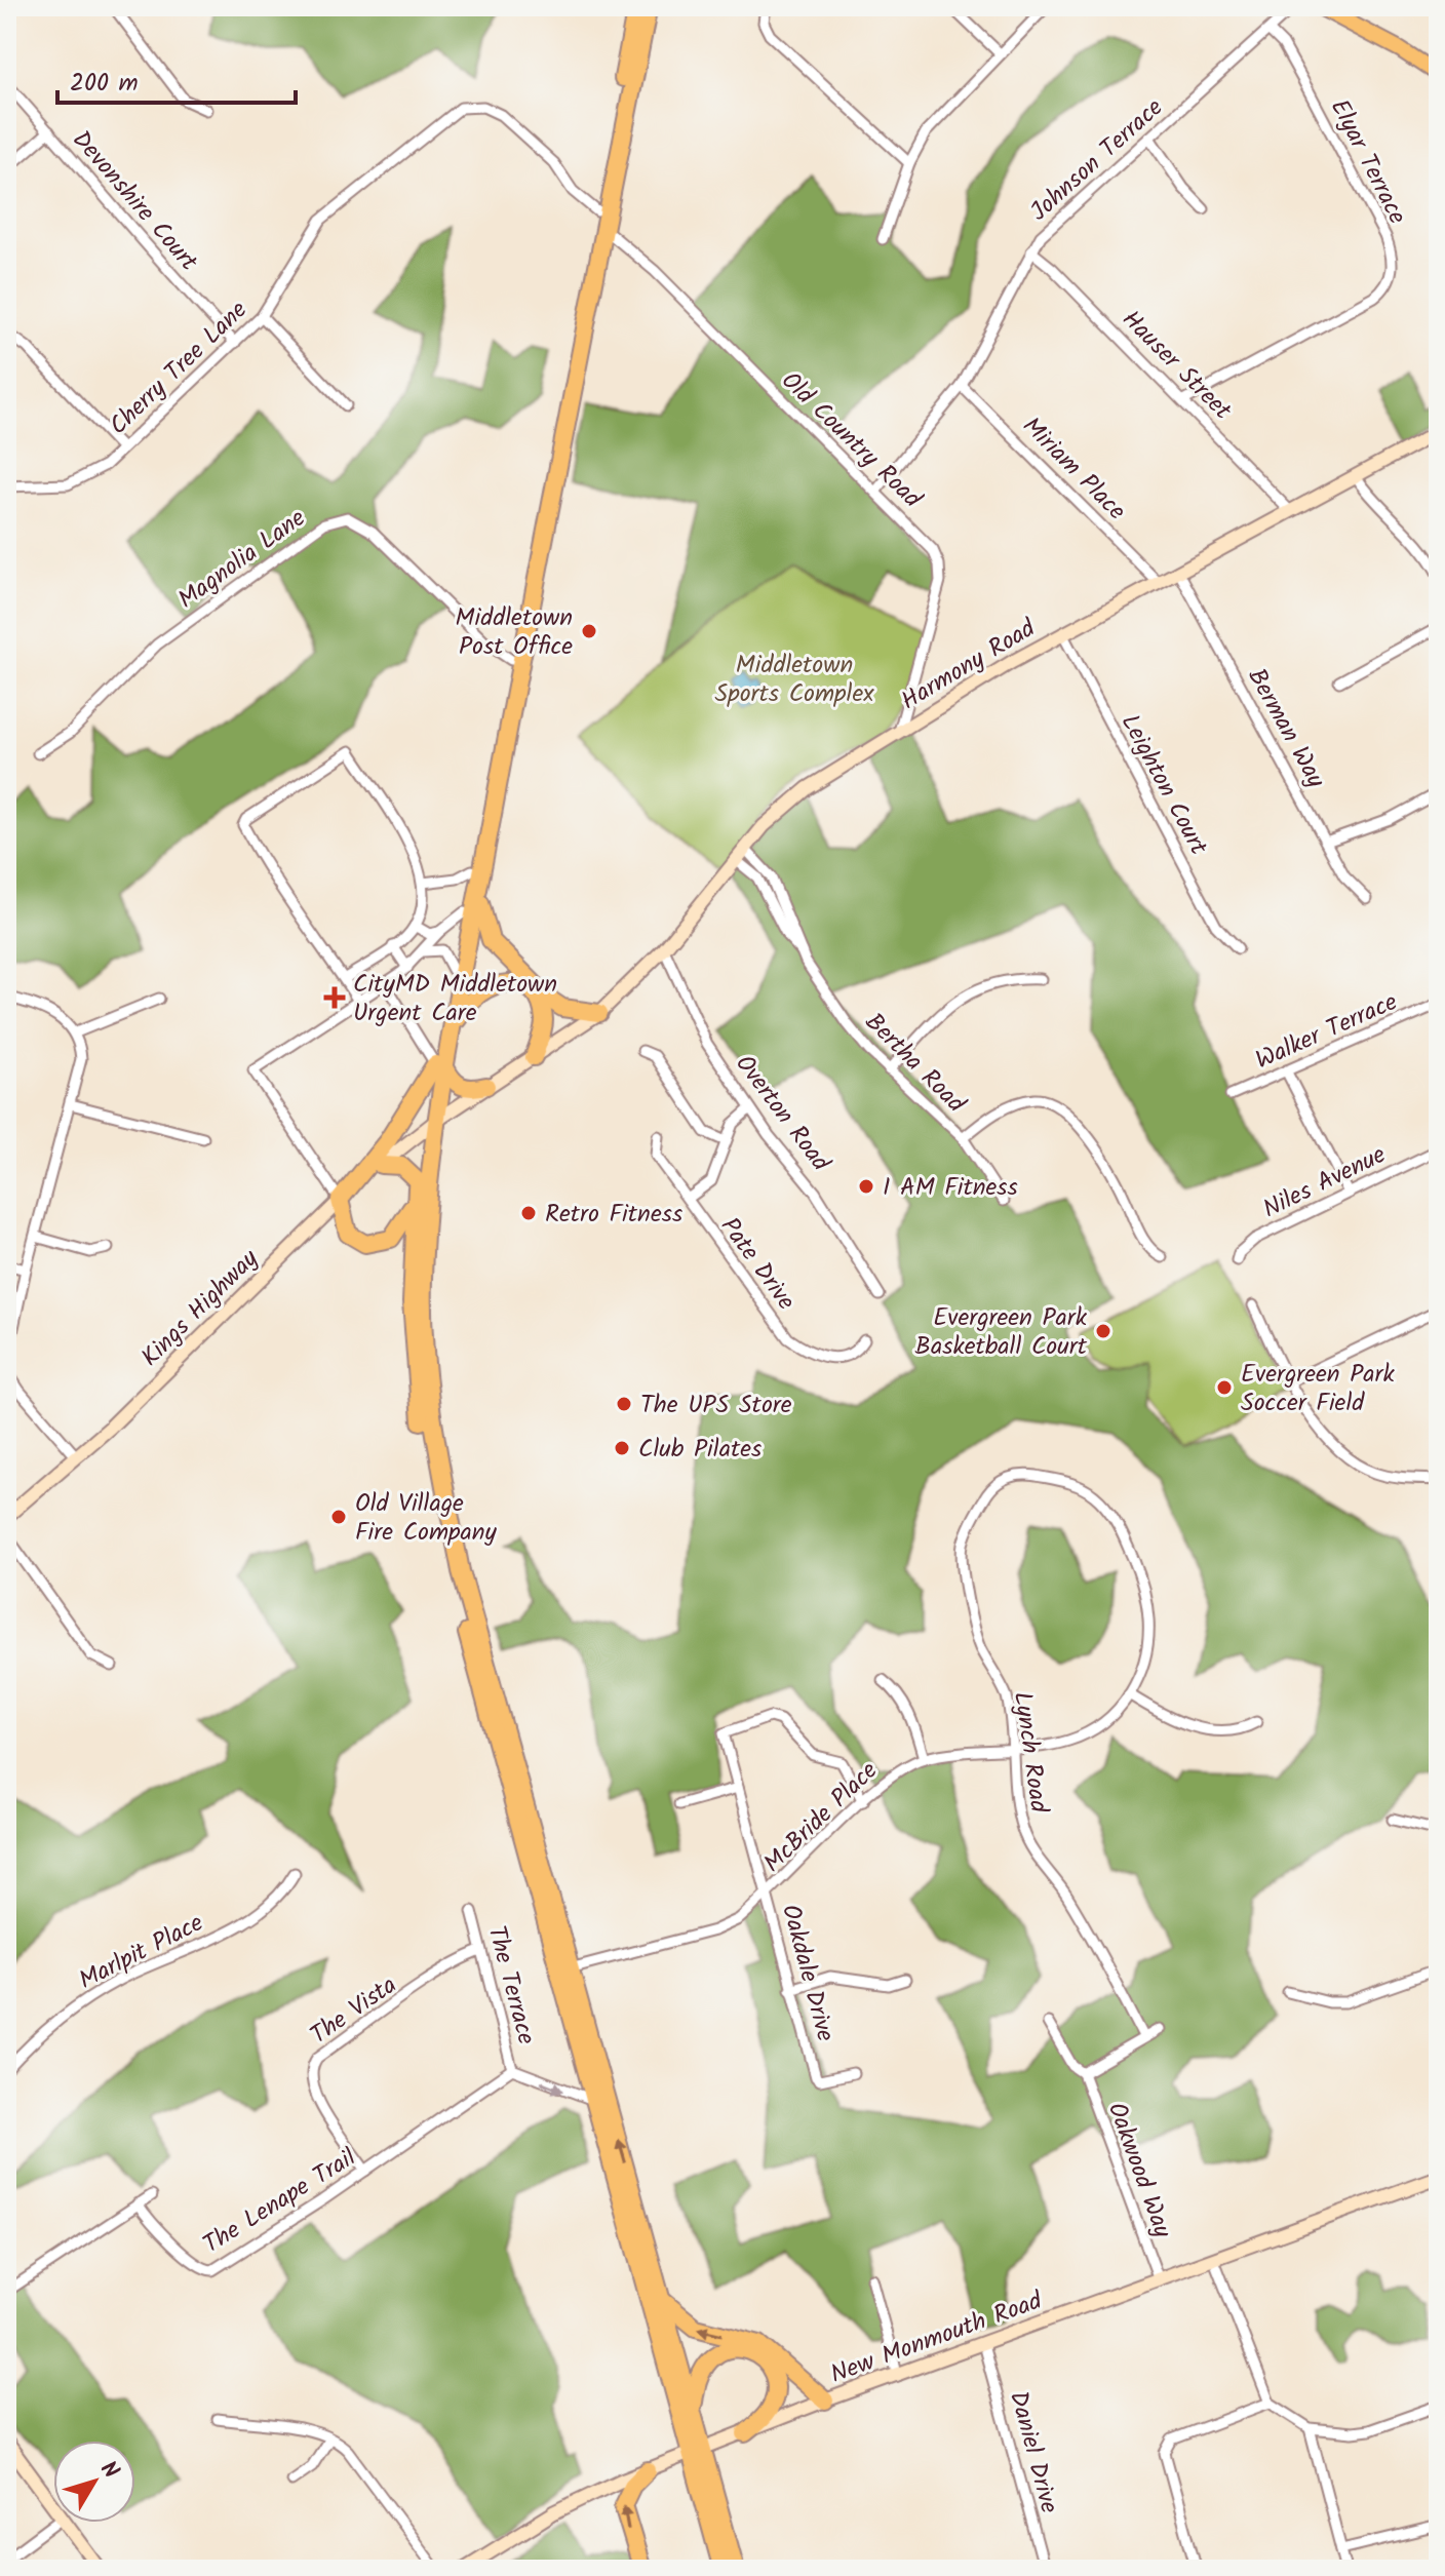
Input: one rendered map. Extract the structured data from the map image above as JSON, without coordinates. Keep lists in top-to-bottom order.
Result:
{
  "streets": {
    "street": [
      "Johnson Terrace",
      "Elyar Terrace",
      "Devonshire Court",
      "Hauser Street",
      "Cherry Tree Lane",
      "Old Country Road",
      "Miriam Place",
      "Magnolia Lane",
      "Harmony Road",
      "Berman Way",
      "Leighton Court",
      "Walker Terrace",
      "Bertha Road",
      "Overton Road",
      "Niles Avenue",
      "Pate Drive",
      "Kings Highway",
      "Lynch Road",
      "McBride Place",
      "Marlpit Place",
      "Oakdale Drive",
      "The Terrace",
      "The Vista",
      "Oakwood Way",
      "The Lenape Trail",
      "New Monmouth Road",
      "Daniel Drive"
    ]
  },
  "crossings": [
    ["Johnson Terrace", "Elyar Terrace"],
    ["Johnson Terrace", "Hauser Street"],
    ["Johnson Terrace", "Old Country Road"],
    ["Johnson Terrace", "Miriam Place"],
    ["Elyar Terrace", "Hauser Street"],
    ["Devonshire Court", "Cherry Tree Lane"],
    ["Hauser Street", "Harmony Road"],
    ["Old Country Road", "Harmony Road"],
    ["Miriam Place", "Harmony Road"],
    ["Harmony Road", "Berman Way"],
    ["Harmony Road", "Leighton Court"],
    ["Harmony Road", "Bertha Road"],
    ["Harmony Road", "Overton Road"],
    ["Harmony Road", "Kings Highway"],
    ["Lynch Road", "McBride Place"],
    ["McBride Place", "Oakdale Drive"],
    ["The Terrace", "The Vista"],
    ["The Terrace", "The Lenape Trail"],
    ["The Vista", "The Lenape Trail"],
    ["Oakwood Way", "New Monmouth Road"],
    ["New Monmouth Road", "Daniel Drive"]
  ],
  "parks": ["Middletown Sports Complex"],
  "places": {
    "other": [
      "Middletown Post Office",
      "I AM Fitness",
      "Retro Fitness",
      "Evergreen Park Basketball Court",
      "Evergreen Park Soccer Field",
      "The UPS Store",
      "Club Pilates",
      "Old Village Fire Company"
    ],
    "health": ["CityMD Middletown Urgent Care"]
  },
  "scale_bar": "200 m",
  "north": "top right"
}
